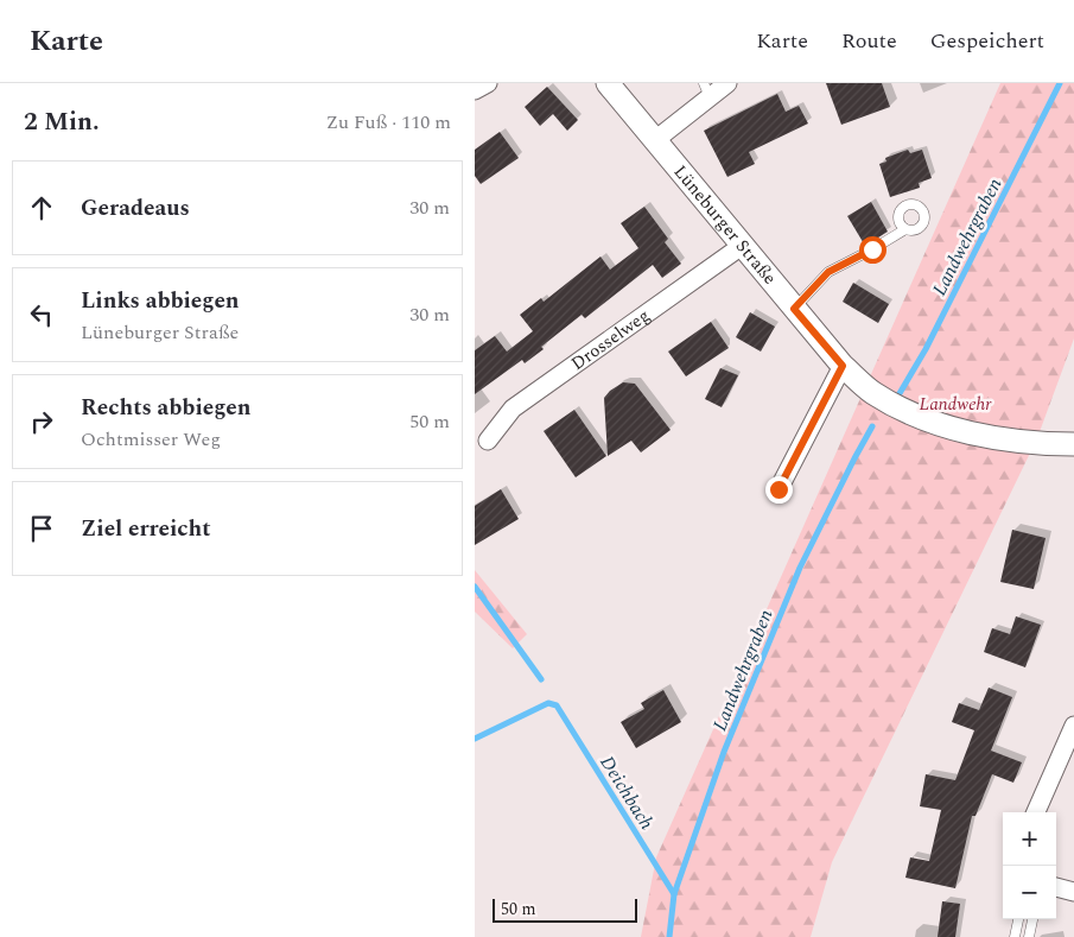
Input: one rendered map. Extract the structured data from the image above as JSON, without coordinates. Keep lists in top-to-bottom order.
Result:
{
  "streets": {
    "street": ["Lüneburger Straße", "Drosselweg"]
  },
  "crossings": [
    ["Lüneburger Straße", "Drosselweg"]
  ],
  "water": ["Landwehrgraben", "Deichbach"],
  "parks": ["Landwehr"],
  "scale_bar": "50 m",
  "page": {
    "header": "Karte",
    "nav": ["Karte", "Route", "Gespeichert"],
    "heading": ["2 Min.", "Zu Fuß · 110 m"],
    "list": [
      ["Geradeaus", "30 m"],
      ["Links abbiegen", "Lüneburger Straße", "30 m"],
      ["Rechts abbiegen", "Ochtmisser Weg", "50 m"],
      "Ziel erreicht"
    ],
    "map_buttons": ["+", "−"],
    "scale": "50 m"
  }
}
